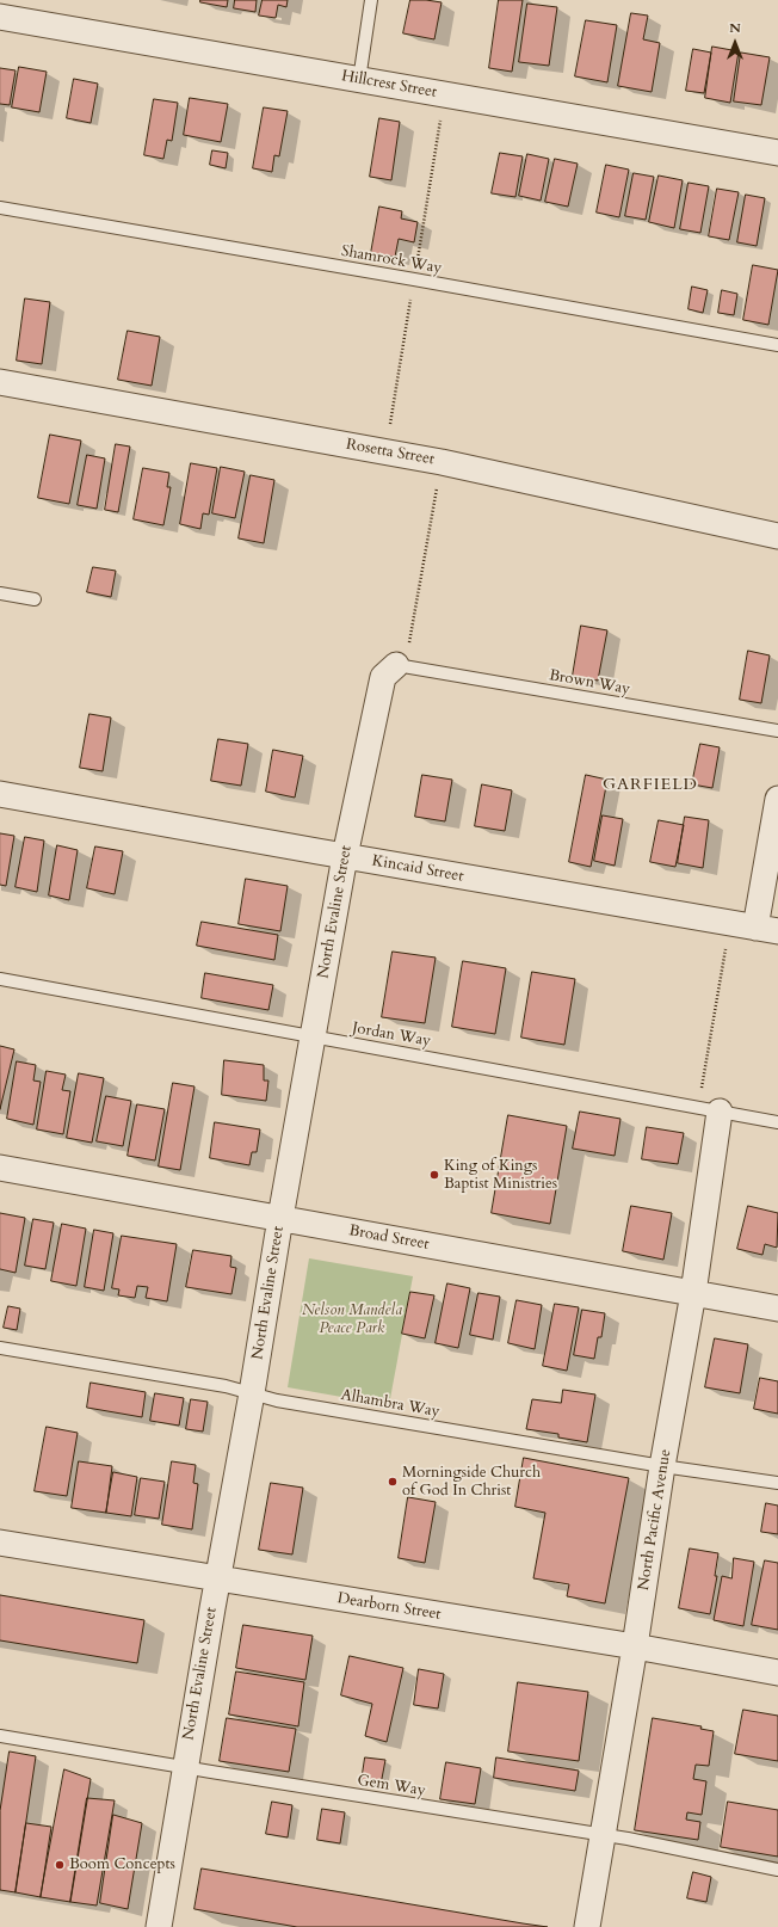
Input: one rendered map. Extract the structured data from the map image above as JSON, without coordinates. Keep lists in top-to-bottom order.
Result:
{
  "streets": {
    "street": [
      "Hillcrest Street",
      "Rosetta Street",
      "Kincaid Street",
      "North Evaline Street",
      "Broad Street",
      "North Pacific Avenue",
      "Dearborn Street"
    ],
    "lane": [
      "Shamrock Way",
      "Brown Way",
      "Jordan Way",
      "Alhambra Way",
      "Gem Way"
    ]
  },
  "crossings": [
    ["Brown Way", "North Evaline Street"],
    ["Kincaid Street", "North Evaline Street"],
    ["North Evaline Street", "Jordan Way"],
    ["North Evaline Street", "Broad Street"],
    ["North Evaline Street", "Alhambra Way"],
    ["North Evaline Street", "Dearborn Street"],
    ["North Evaline Street", "Gem Way"],
    ["Jordan Way", "North Pacific Avenue"],
    ["Broad Street", "North Pacific Avenue"],
    ["Alhambra Way", "North Pacific Avenue"],
    ["North Pacific Avenue", "Dearborn Street"],
    ["North Pacific Avenue", "Gem Way"]
  ],
  "districts": ["GARFIELD"],
  "parks": ["Nelson Mandela Peace Park"],
  "places": ["King of Kings Baptist Ministries", "Morningside Church of God In Christ", "Boom Concepts"],
  "north": "top"
}
